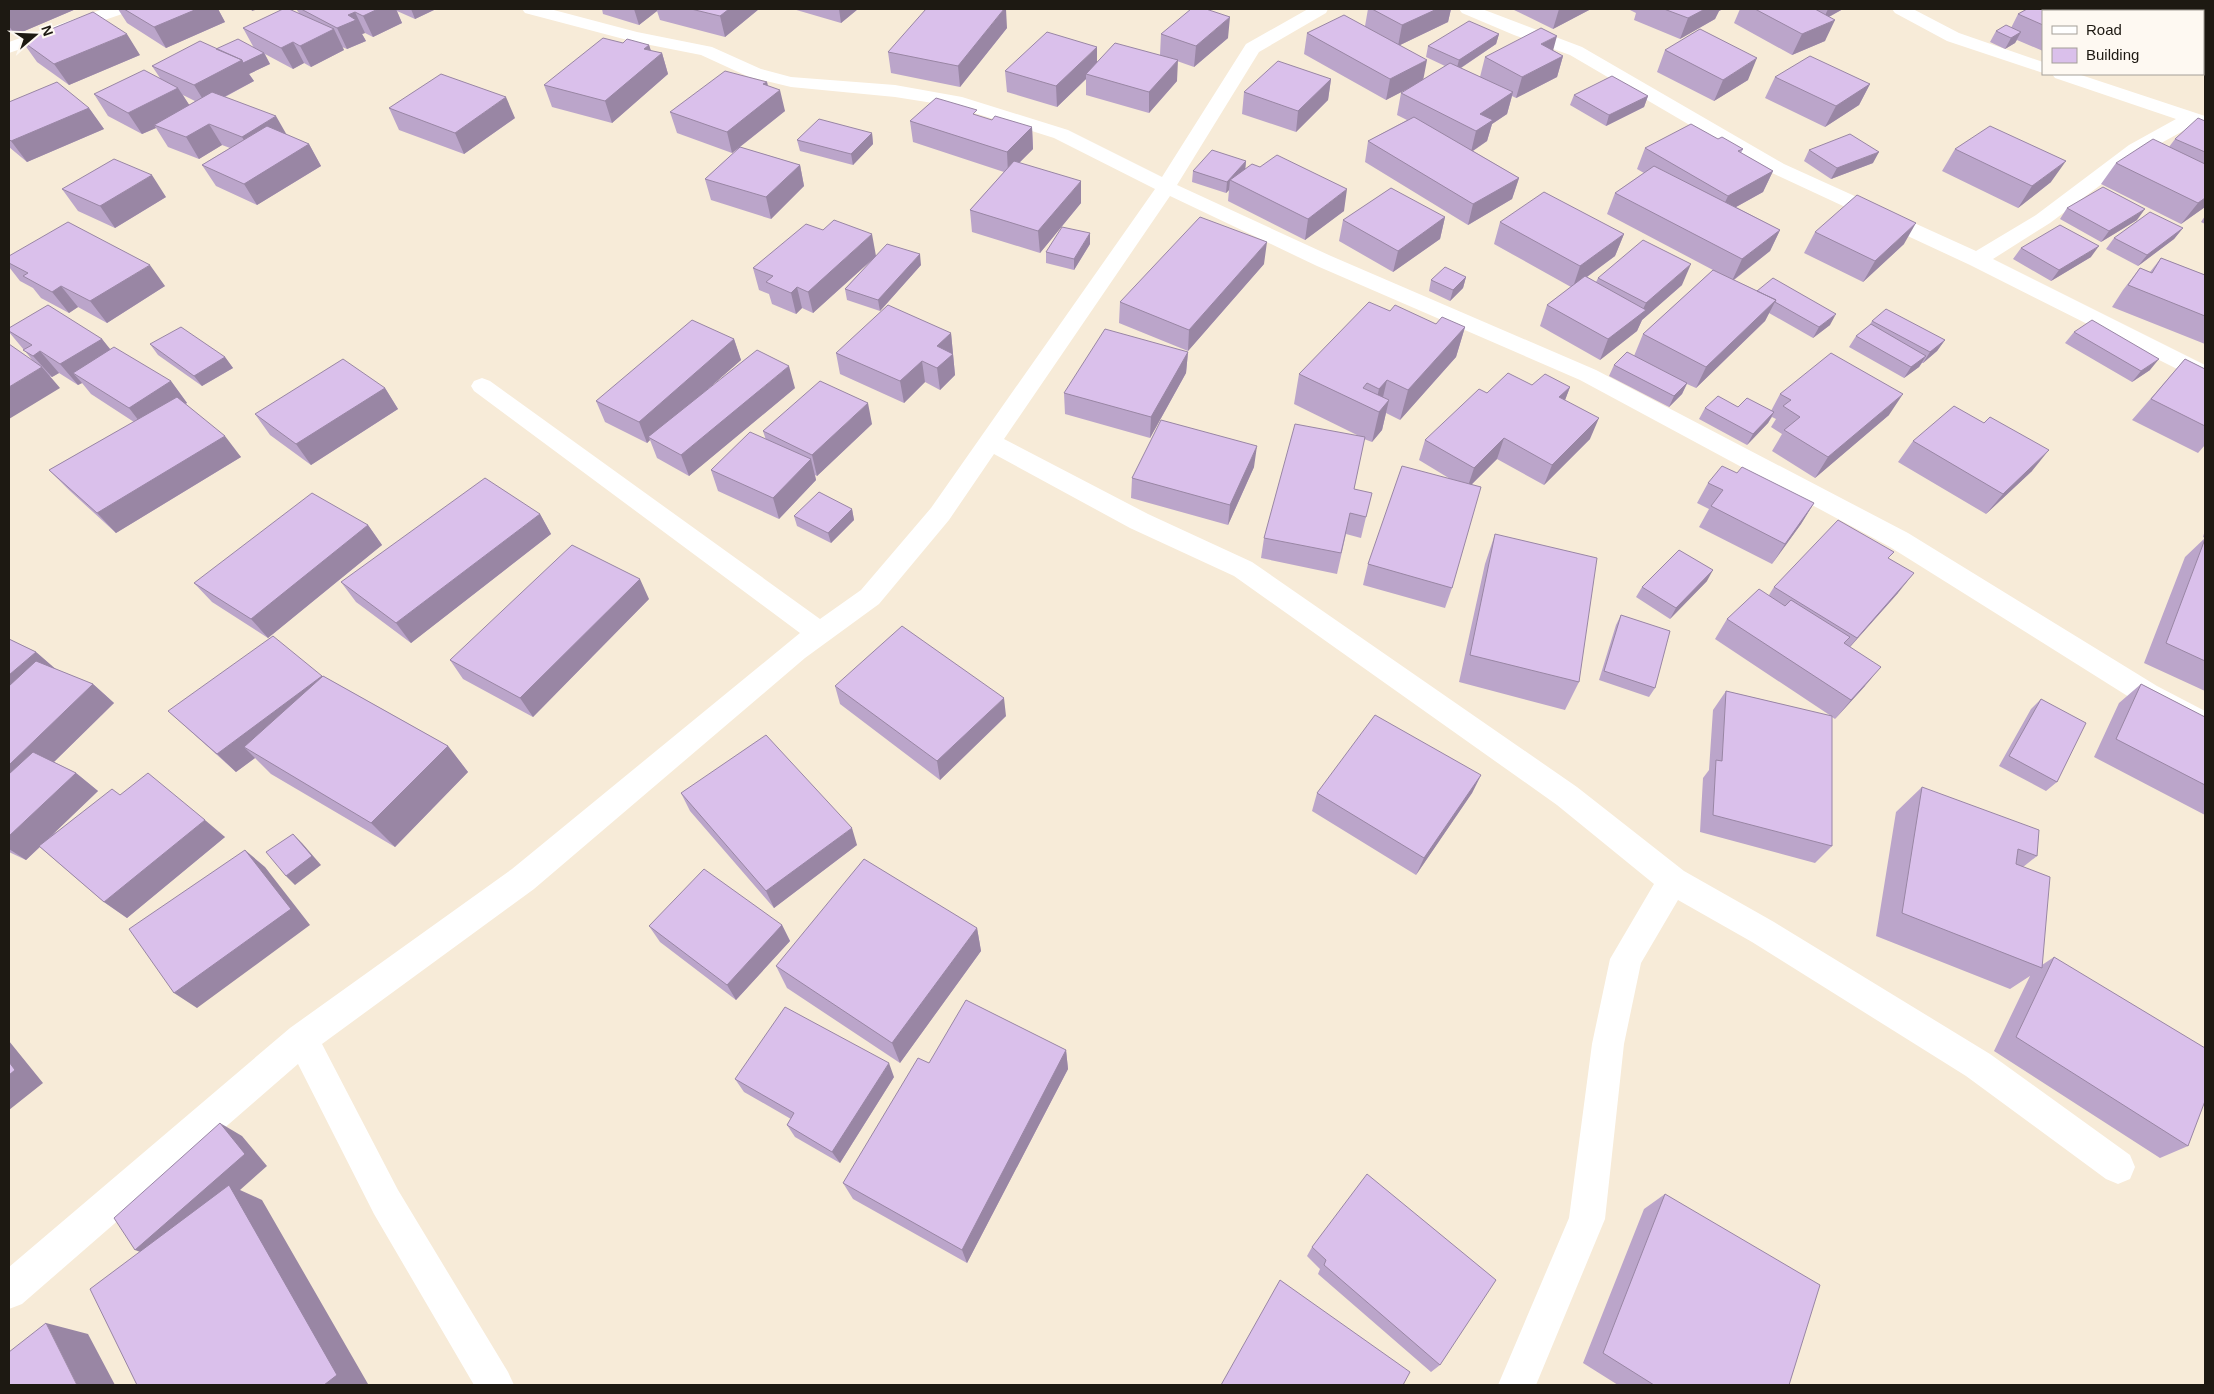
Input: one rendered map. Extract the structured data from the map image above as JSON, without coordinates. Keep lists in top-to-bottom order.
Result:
{
  "legend": ["Road", "Building"],
  "north": "right"
}
